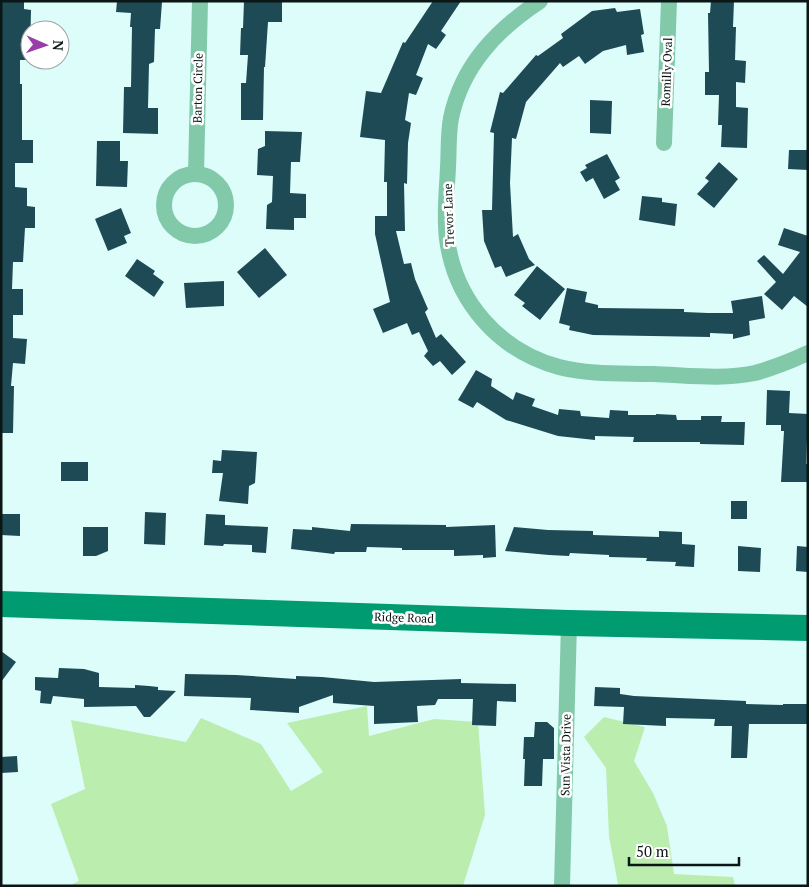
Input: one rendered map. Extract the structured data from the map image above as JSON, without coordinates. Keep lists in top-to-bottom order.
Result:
{
  "streets": {
    "main road": ["Ridge Road"],
    "street": [
      "Romilly Oval",
      "Barton Circle",
      "Trevor Lane",
      "Sun Vista Drive"
    ]
  },
  "crossings": [
    ["Ridge Road", "Sun Vista Drive"]
  ],
  "scale_bar": "50 m",
  "north": "right"
}
